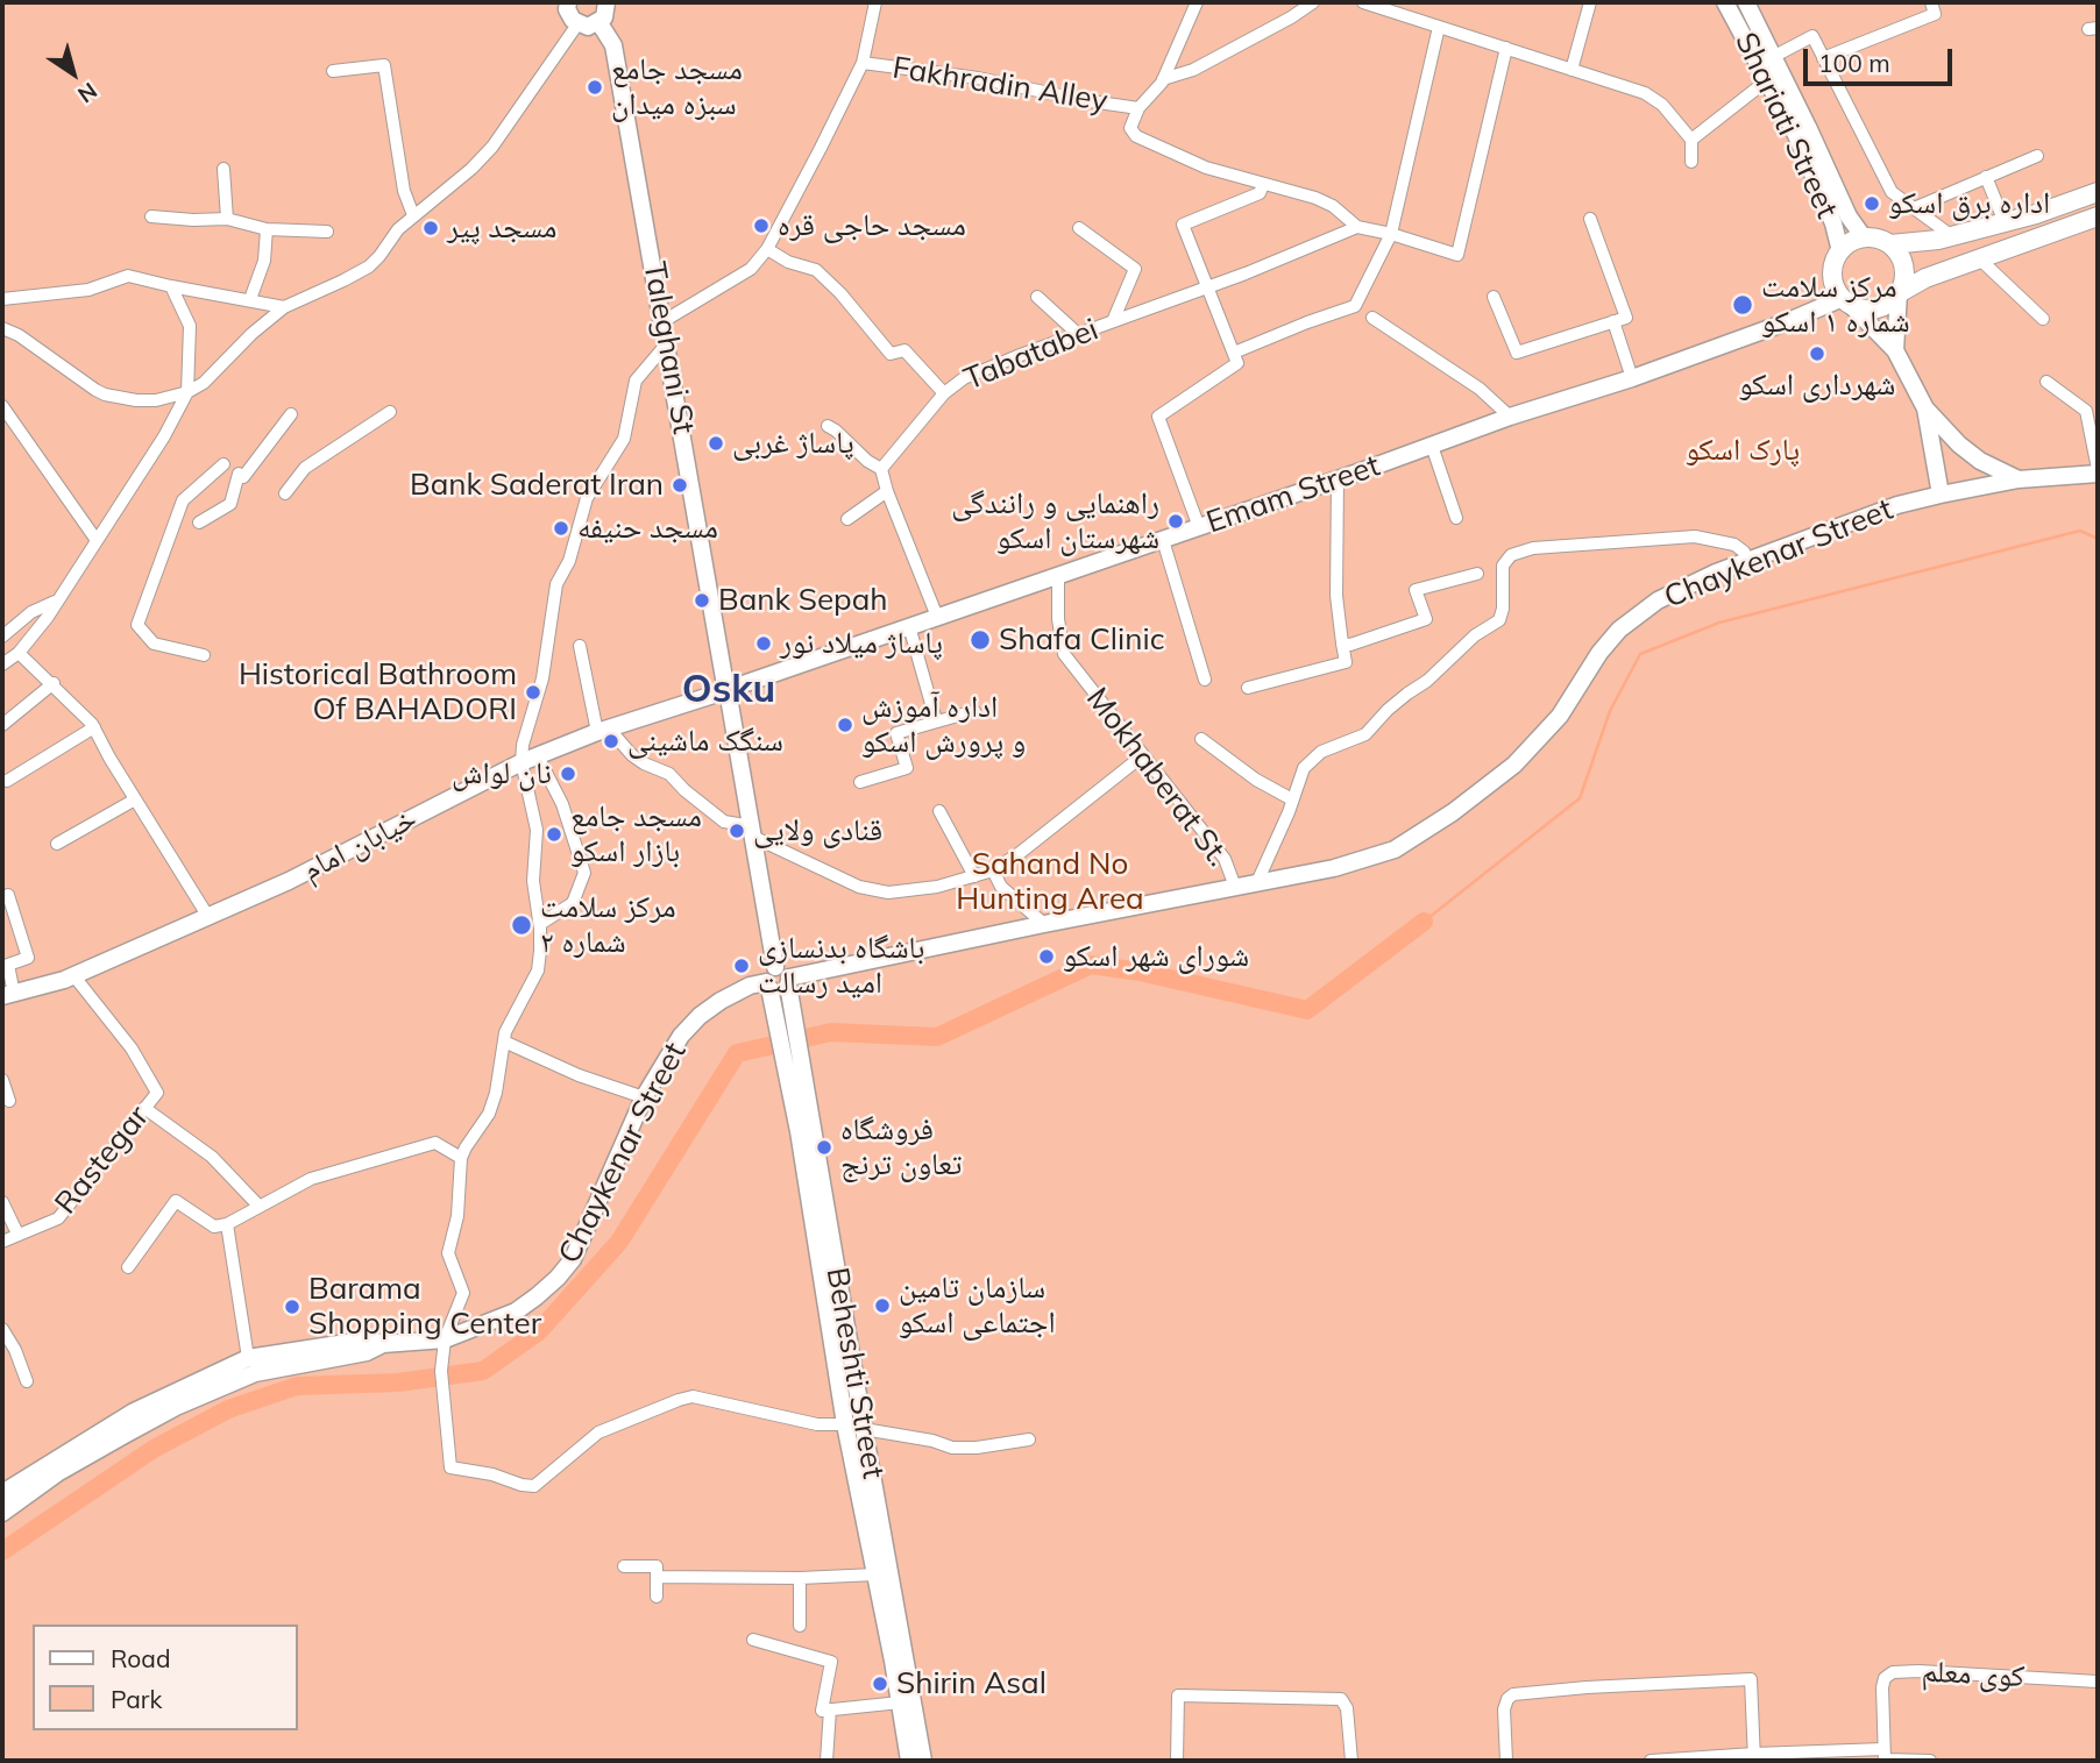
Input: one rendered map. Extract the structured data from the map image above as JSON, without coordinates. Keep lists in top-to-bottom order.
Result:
{
  "streets": {
    "main road": [
      "Shariati Street",
      "Taleghani St",
      "Emam Street",
      "Chaykenar Street",
      "خیابان امام",
      "Beheshti Street"
    ],
    "street": [
      "Fakhradin Alley",
      "Tabatabei",
      "Mokhaberat St.",
      "Rastegar",
      "کوی معلم"
    ]
  },
  "crossings": [
    ["Shariati Street", "Emam Street"],
    ["Taleghani St", "Emam Street"],
    ["Taleghani St", "Chaykenar Street"],
    ["Taleghani St", "خیابان امام"],
    ["Taleghani St", "Beheshti Street"],
    ["Emam Street", "Mokhaberat St."],
    ["Emam Street", "خیابان امام"],
    ["Chaykenar Street", "Mokhaberat St."],
    ["Chaykenar Street", "Beheshti Street"],
    ["خیابان امام", "Rastegar"]
  ],
  "districts": ["Osku"],
  "parks": ["پارک اسکو", "Sahand No Hunting Area"],
  "places": [
    "مسجد جامع سبزه میدان",
    "اداره برق اسکو",
    "مسجد حاجی قره",
    "مسجد پیر",
    "مرکز سلامت شماره ۱ اسکو",
    "شهرداری اسکو",
    "پاساژ غربی",
    "Bank Saderat Iran",
    "راهنمایی و رانندگی شهرستان اسکو",
    "مسجد حنیفه",
    "Bank Sepah",
    "Shafa Clinic",
    "پاساژ میلاد نور",
    "Historical Bathroom Of BAHADORI",
    "اداره آموزش و پرورش اسکو",
    "سنگک ماشینی",
    "نان لواش",
    "قنادی ولایی",
    "مسجد جامع بازار اسکو",
    "مرکز سلامت شماره ۲",
    "شورای شهر اسکو",
    "باشگاه بدنسازی امید رسالت",
    "فروشگاه تعاون ترنج",
    "سازمان تامین اجتماعی اسکو",
    "Barama Shopping Center",
    "Shirin Asal"
  ],
  "legend": ["Road", "Park"],
  "scale_bar": "100 m",
  "north": "bottom right"
}
